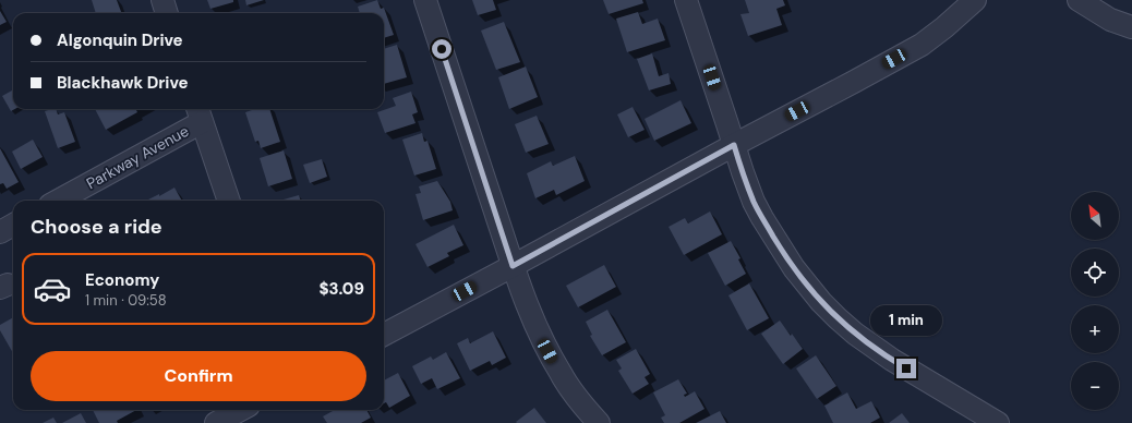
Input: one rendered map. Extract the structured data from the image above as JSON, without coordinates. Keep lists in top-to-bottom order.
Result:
{
  "streets": {
    "street": ["Parkway Avenue"]
  },
  "north": "top left",
  "page": {
    "banner": ["Algonquin Drive", "Blackhawk Drive"],
    "map_buttons": ["+", "−"],
    "heading": "Choose a ride",
    "list": [
      {
        "name": "Economy",
        "note": "1 min · 09:58",
        "value": "$3.09"
      }
    ],
    "bubble": "1 min",
    "buttons": "Confirm"
  }
}
